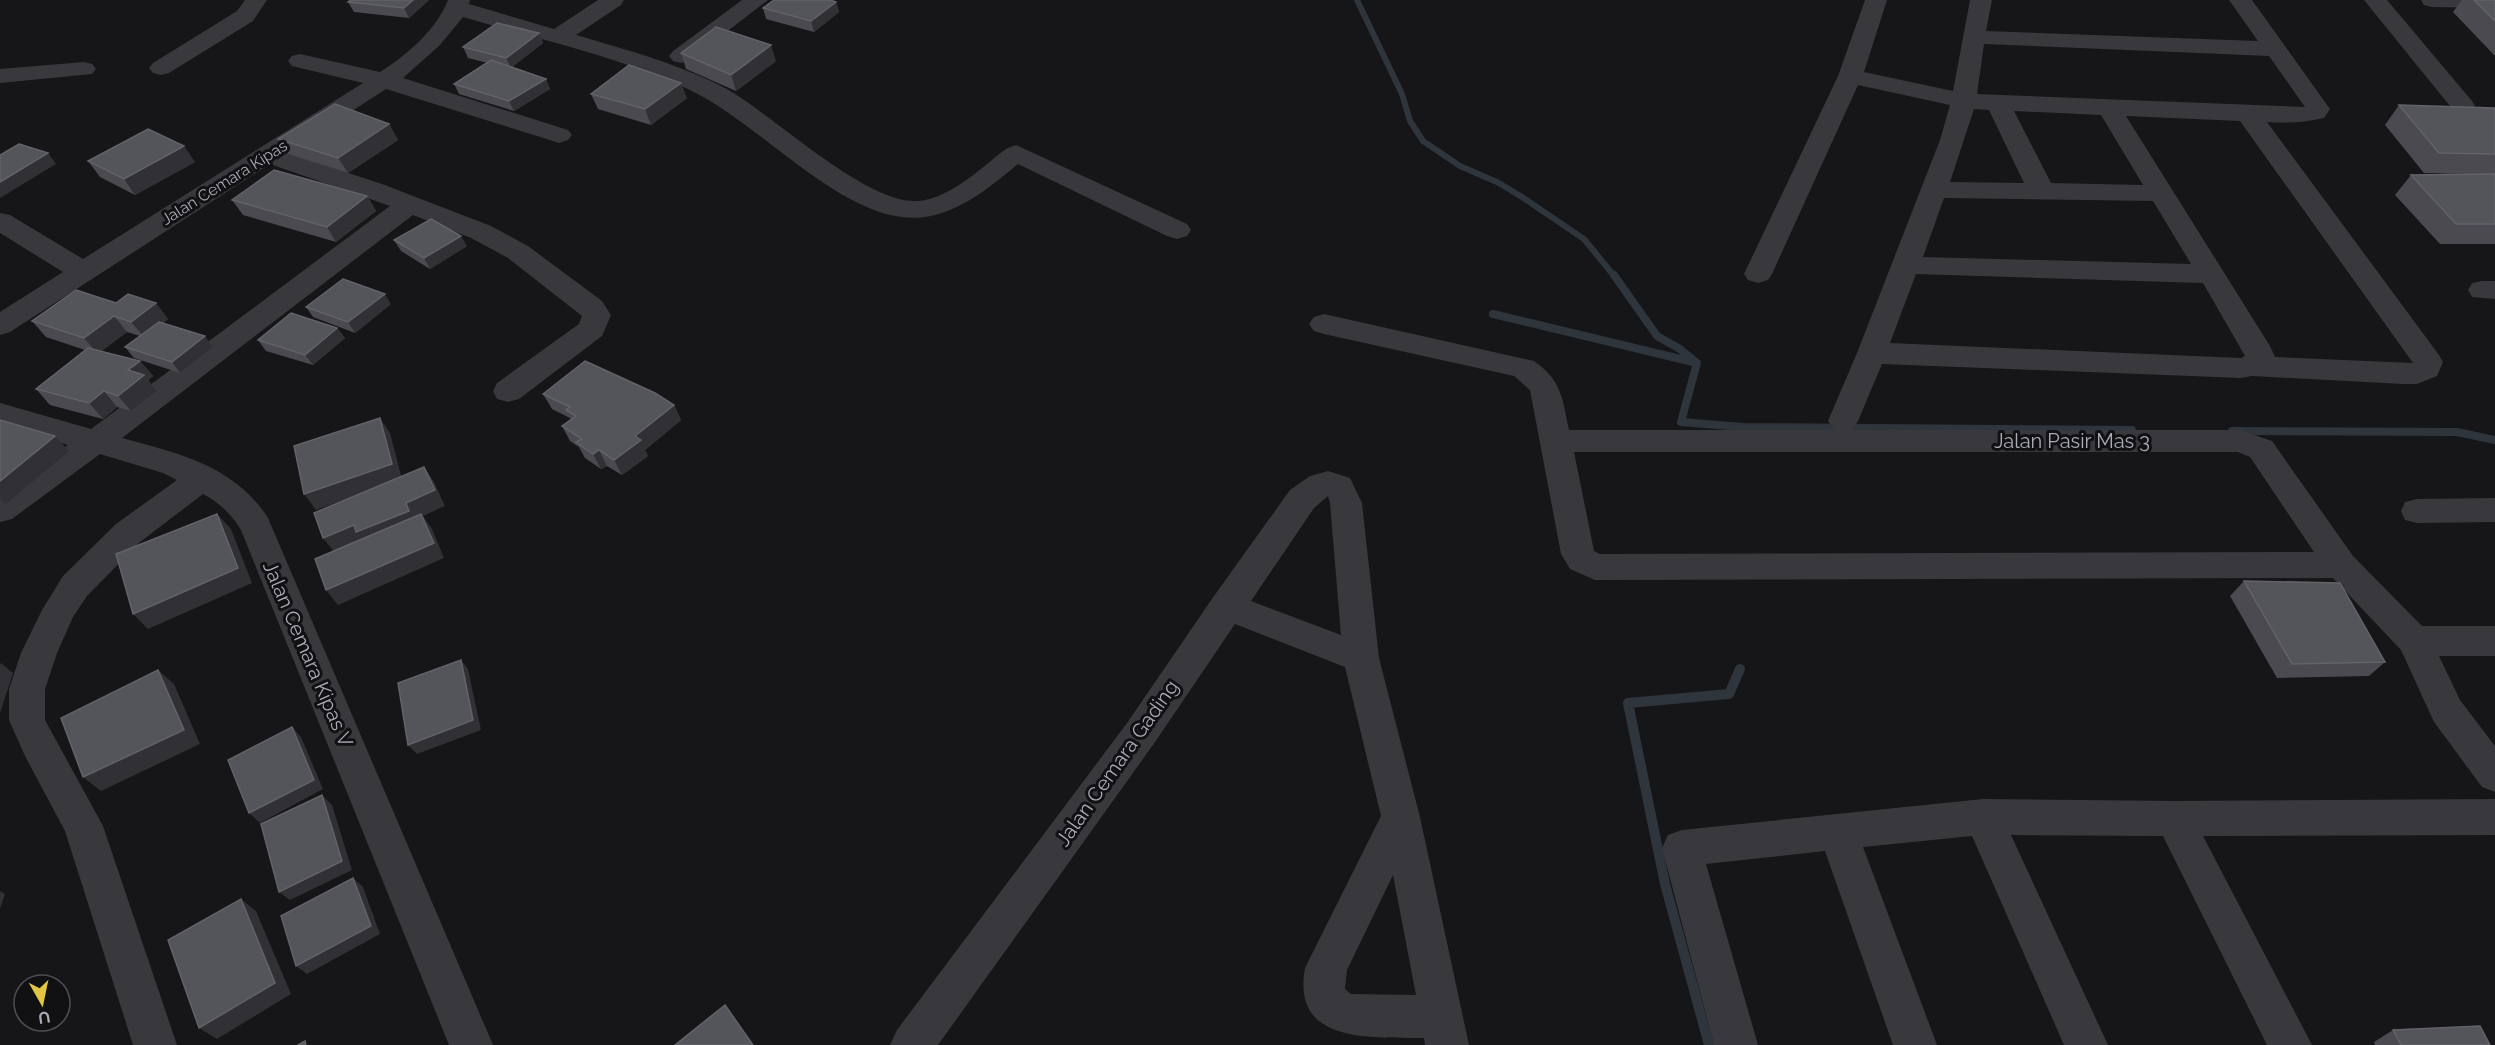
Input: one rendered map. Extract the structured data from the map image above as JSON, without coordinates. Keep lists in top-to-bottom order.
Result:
{
  "streets": {
    "street": [
      "Jalan Cemara Kipas",
      "Jalan Pasir Mas 3",
      "Jalan Cemara Kipas V",
      "Jalan Cemara Gading"
    ]
  },
  "north": "bottom"
}
